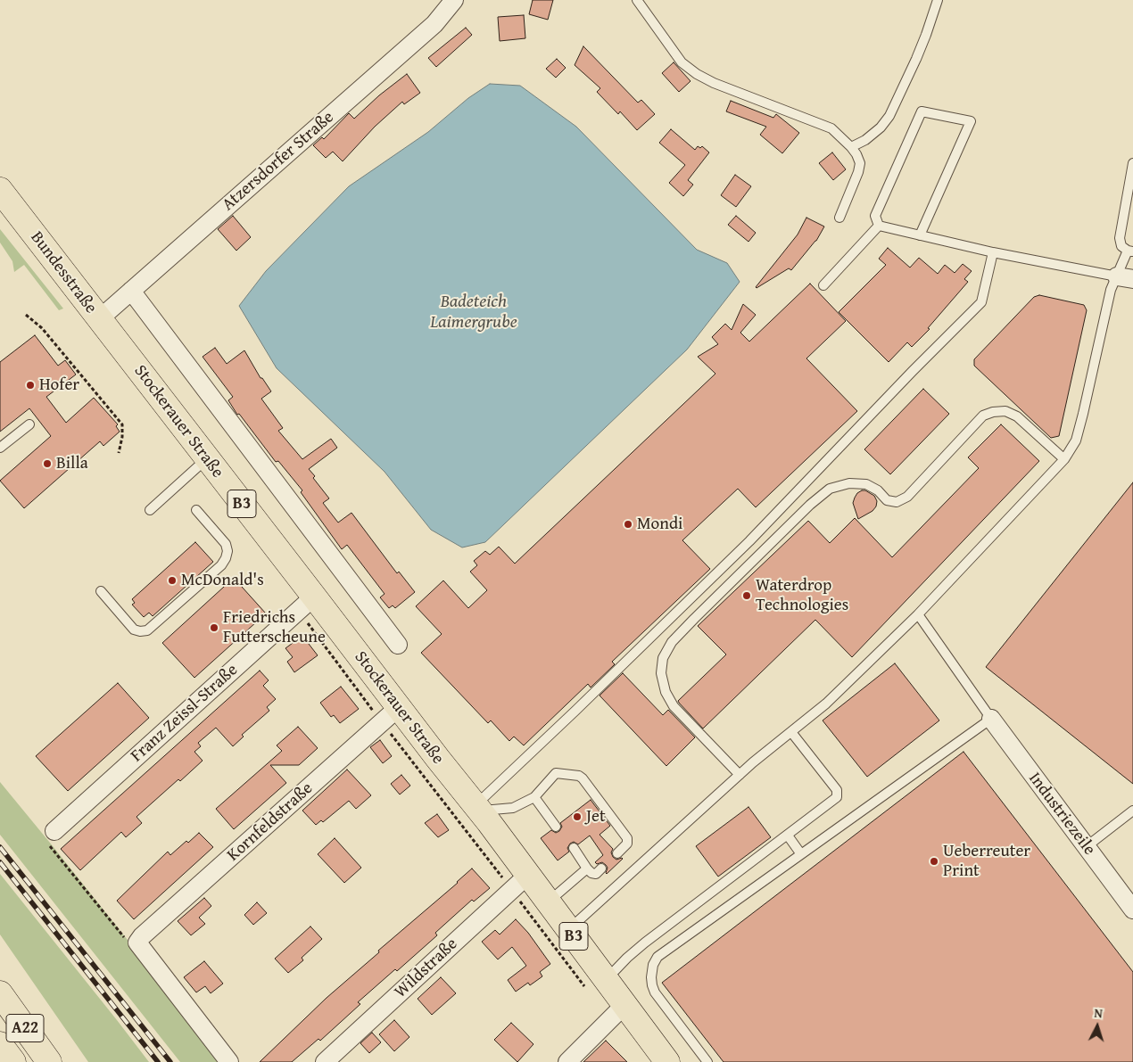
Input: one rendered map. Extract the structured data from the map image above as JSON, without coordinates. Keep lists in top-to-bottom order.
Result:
{
  "streets": {
    "main road": [
      "Bundesstraße",
      "Stockerauer Straße",
      "B3",
      "A22"
    ],
    "street": [
      "Atzersdorfer Straße",
      "Franz Zeissl-Straße",
      "Industriezeile",
      "Kornfeldstraße",
      "Wildstraße"
    ]
  },
  "crossings": [
    ["Atzersdorfer Straße", "Bundesstraße"],
    ["Bundesstraße", "Stockerauer Straße"],
    ["Stockerauer Straße", "Franz Zeissl-Straße"],
    ["Stockerauer Straße", "Kornfeldstraße"],
    ["Stockerauer Straße", "Wildstraße"]
  ],
  "water": ["Badeteich Laimergrube"],
  "places": [
    "Hofer",
    "Billa",
    "Mondi",
    "McDonald's",
    "Waterdrop Technologies",
    "Friedrichs Futterscheune",
    "Jet",
    "Ueberreuter Print"
  ],
  "north": "top"
}
